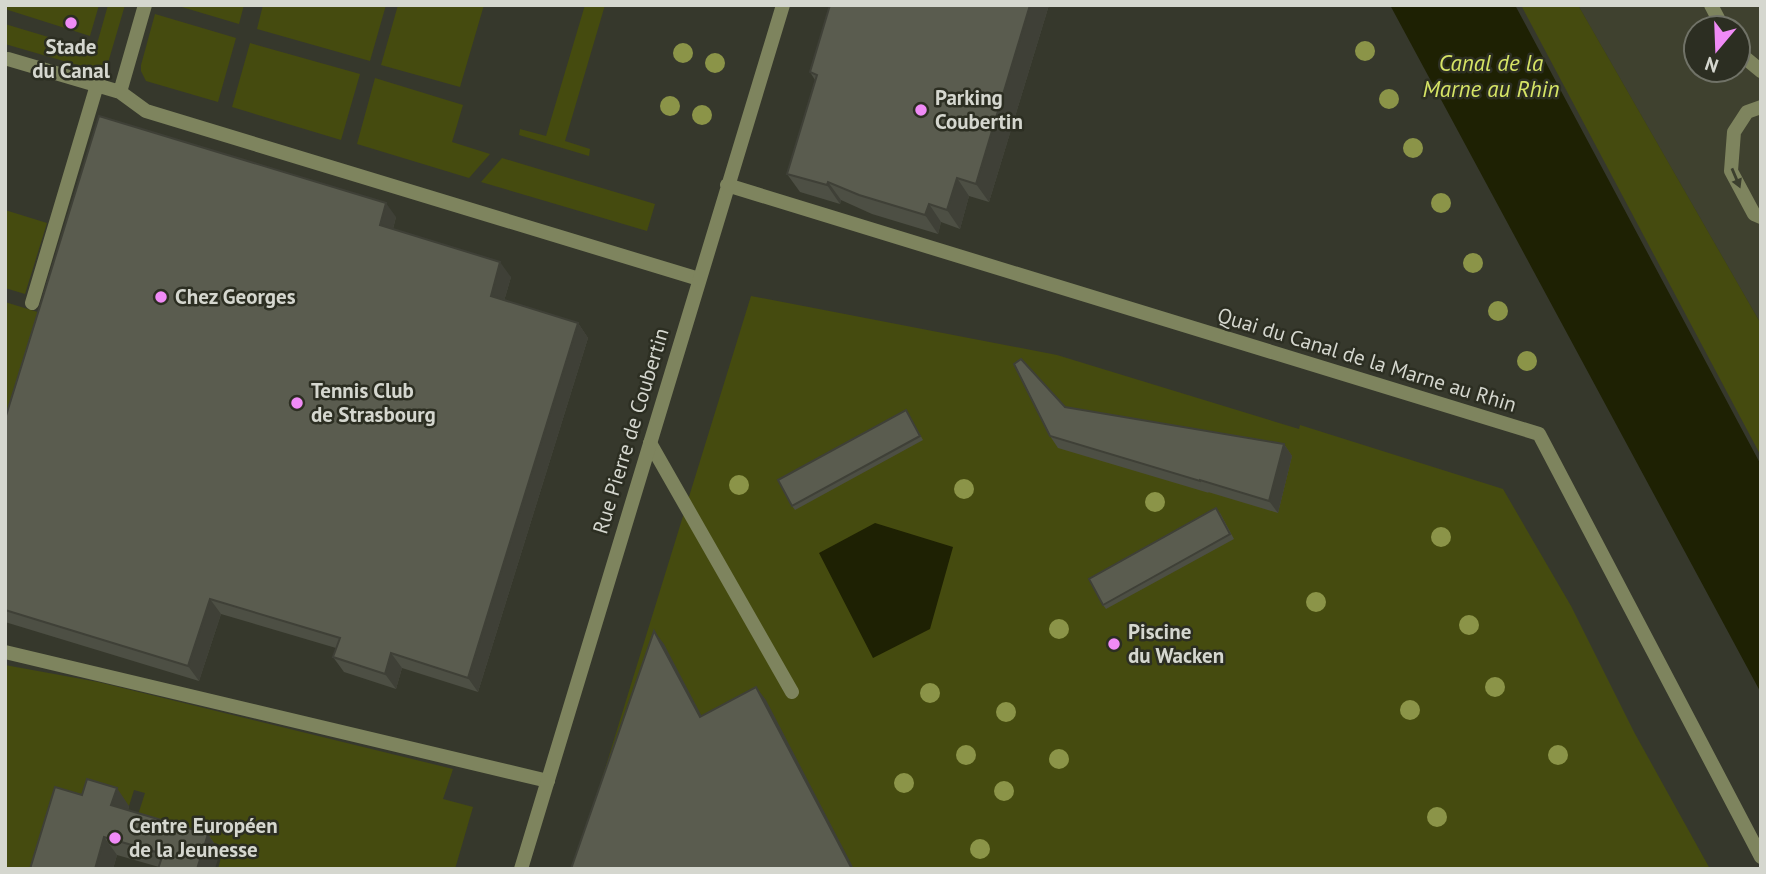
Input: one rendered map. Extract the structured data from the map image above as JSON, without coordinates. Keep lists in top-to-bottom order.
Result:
{
  "streets": {
    "street": ["Quai du Canal de la Marne au Rhin", "Rue Pierre de Coubertin"]
  },
  "crossings": [
    ["Quai du Canal de la Marne au Rhin", "Rue Pierre de Coubertin"]
  ],
  "water": ["Canal de la Marne au Rhin"],
  "places": [
    "Stade du Canal",
    "Parking Coubertin",
    "Chez Georges",
    "Tennis Club de Strasbourg",
    "Piscine du Wacken",
    "Centre Européen de la Jeunesse"
  ],
  "north": "bottom"
}
